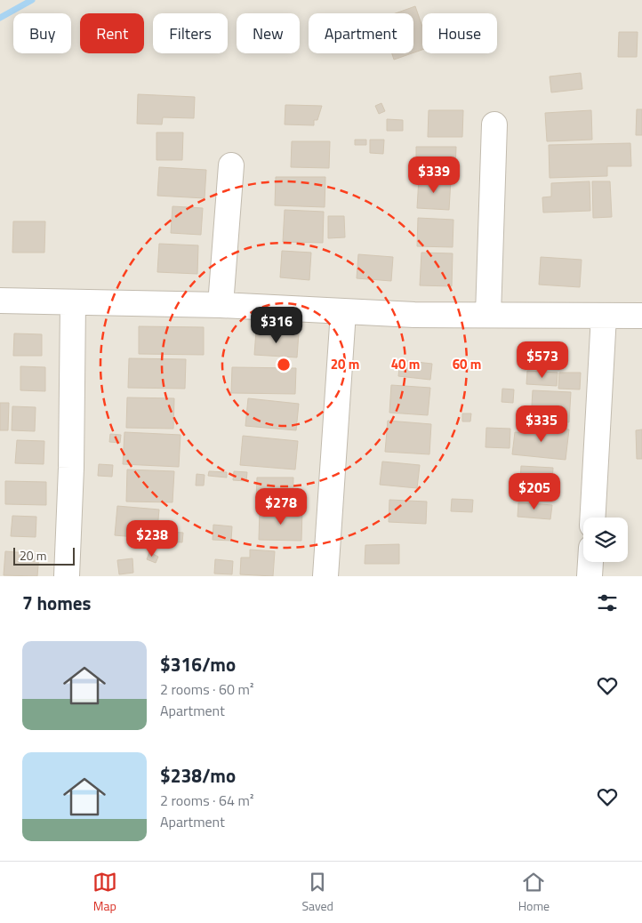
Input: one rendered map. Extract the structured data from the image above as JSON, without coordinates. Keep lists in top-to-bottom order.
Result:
{
  "scale_bar": "20 m",
  "page": {
    "chip": [
      "Buy",
      "Rent",
      "Filters",
      "New",
      "Apartment",
      "House"
    ],
    "price": [
      "$339",
      "$316",
      "$573",
      "$335",
      "$205",
      "$278",
      "$238"
    ],
    "scale": "20 m",
    "heading": "7 homes",
    "list": [
      {
        "name": "$316/mo",
        "note": "2 rooms · 60 m² · Apartment"
      },
      {
        "name": "$238/mo",
        "note": "2 rooms · 64 m² · Apartment"
      }
    ],
    "tabs": ["Map", "Saved", "Home"]
  },
  "rings": ["20 m", "40 m", "60 m"]
}
